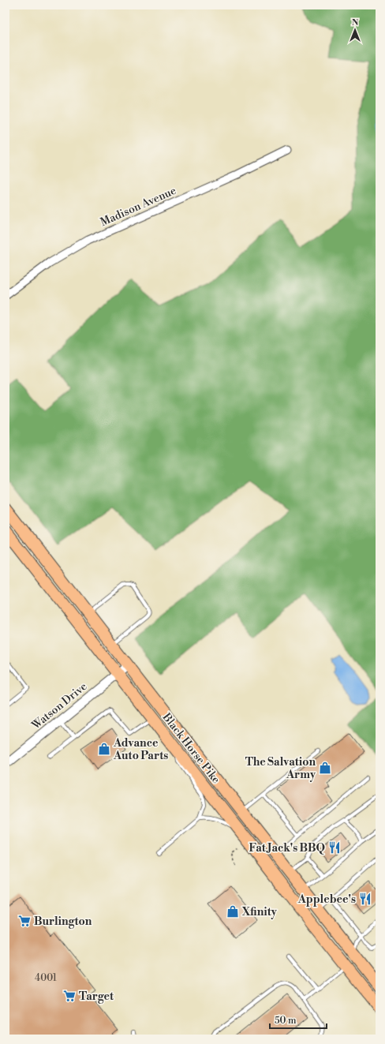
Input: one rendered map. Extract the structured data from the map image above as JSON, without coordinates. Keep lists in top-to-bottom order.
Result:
{
  "streets": {
    "highway": ["Black Horse Pike"],
    "street": ["Madison Avenue", "Watson Drive"]
  },
  "crossings": [
    ["Watson Drive", "Black Horse Pike"]
  ],
  "places": {
    "shop": ["Advance Auto Parts", "The Salvation Army", "Xfinity"],
    "restaurant": ["Fat Jack's BBQ", "Applebee's"],
    "supermarket": ["Burlington", "Target"]
  },
  "house_numbers": ["4001"],
  "scale_bar": "50 m",
  "north": "top"
}
